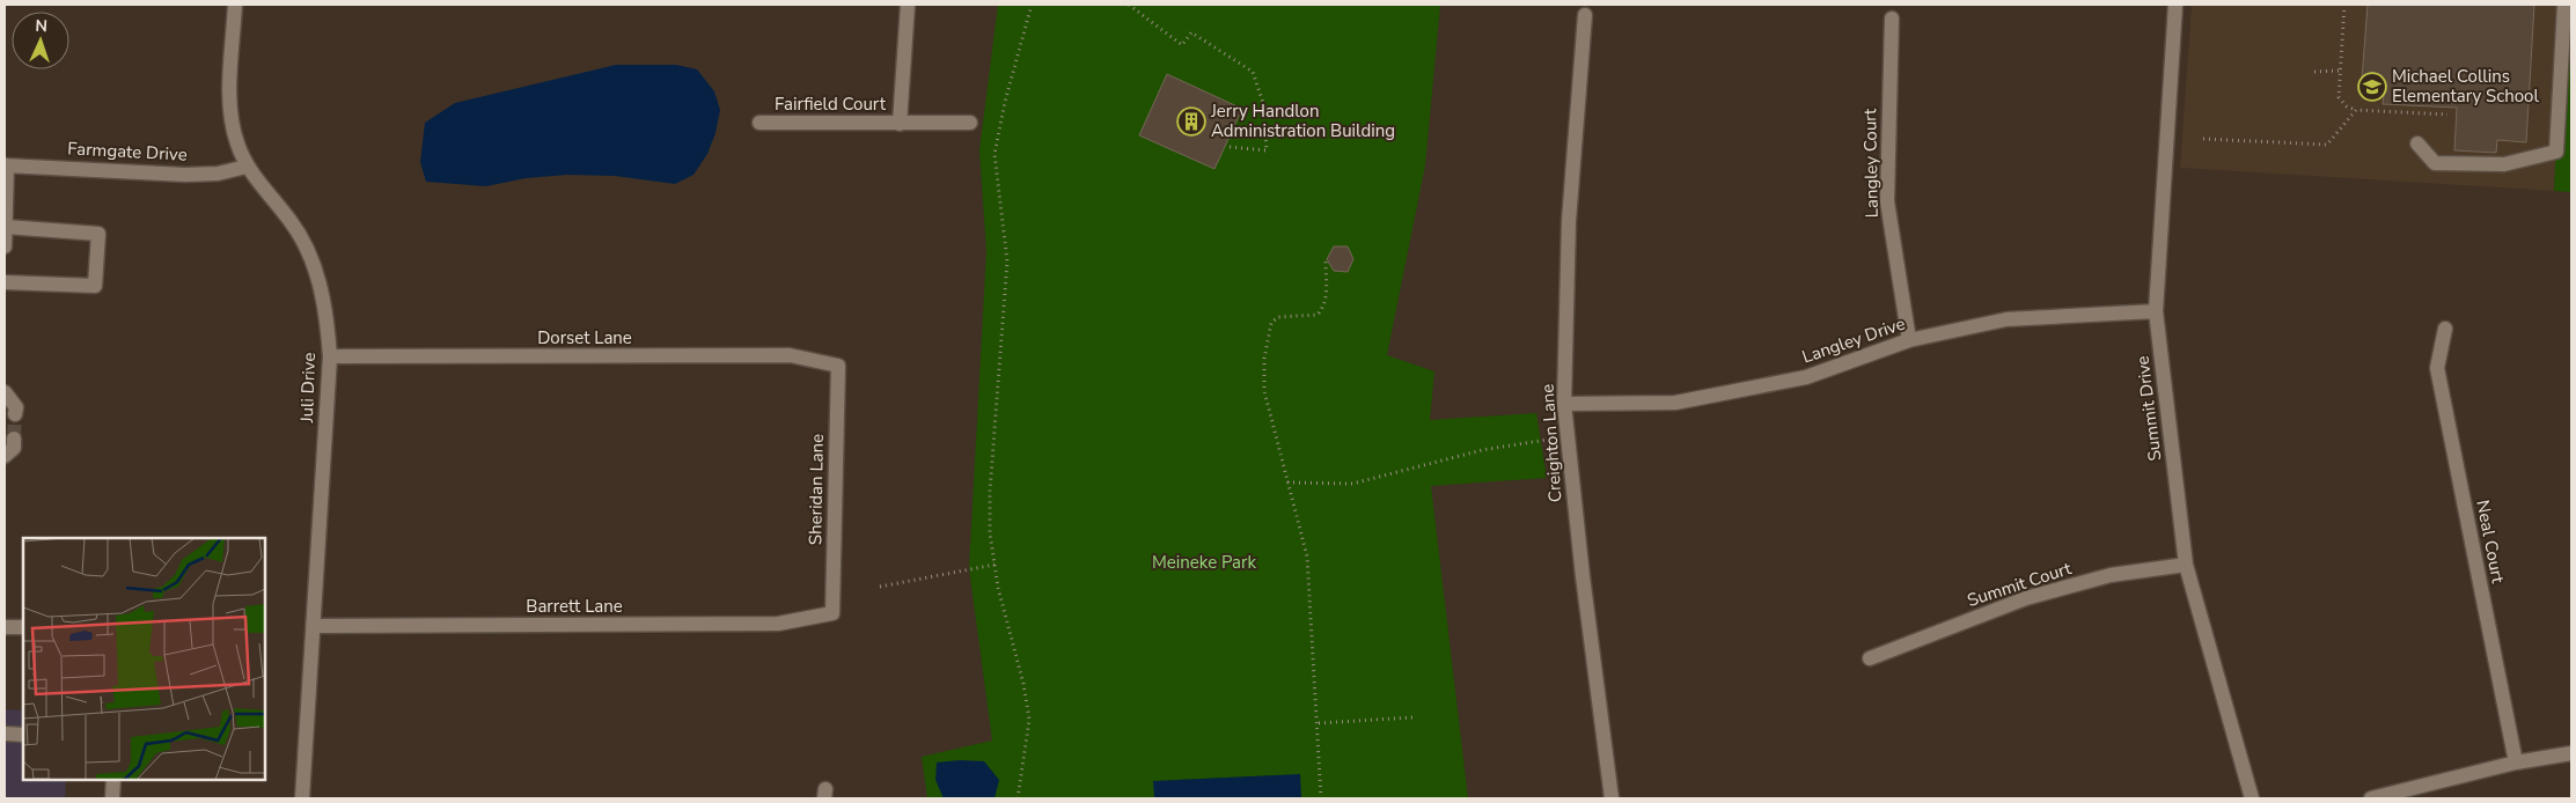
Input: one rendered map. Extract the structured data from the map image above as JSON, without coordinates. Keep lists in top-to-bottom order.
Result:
{
  "streets": {
    "street": [
      "Fairfield Court",
      "Farmgate Drive",
      "Langley Court",
      "Dorset Lane",
      "Langley Drive",
      "Juli Drive",
      "Summit Drive",
      "Creighton Lane",
      "Sheridan Lane",
      "Neal Court",
      "Summit Court",
      "Barrett Lane"
    ]
  },
  "crossings": [
    ["Farmgate Drive", "Juli Drive"],
    ["Langley Court", "Langley Drive"],
    ["Dorset Lane", "Juli Drive"],
    ["Dorset Lane", "Sheridan Lane"],
    ["Langley Drive", "Summit Drive"],
    ["Langley Drive", "Creighton Lane"],
    ["Juli Drive", "Barrett Lane"],
    ["Summit Drive", "Summit Court"],
    ["Sheridan Lane", "Barrett Lane"]
  ],
  "parks": ["Meineke Park"],
  "places": {
    "school or university": ["Michael Collins Elementary School"],
    "building": ["Jerry Handlon Administration Building"]
  },
  "north": "top"
}
